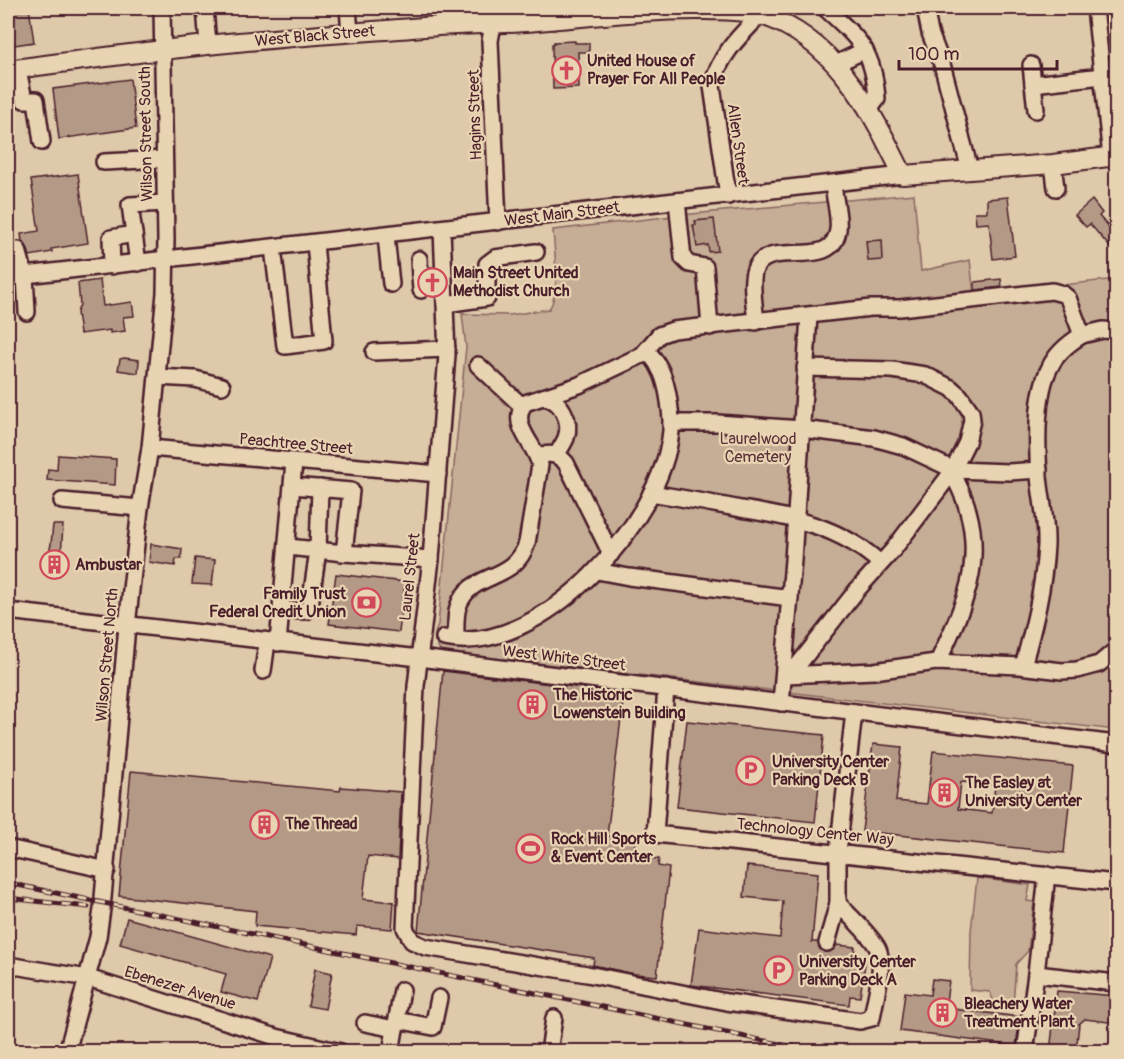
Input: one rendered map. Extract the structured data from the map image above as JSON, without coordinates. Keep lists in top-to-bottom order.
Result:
{
  "streets": {
    "main road": ["West Black Street", "West Main Street"],
    "street": [
      "Hagins Street",
      "Wilson Street South",
      "Allen Street",
      "Peachtree Street",
      "Laurel Street",
      "Wilson Street North",
      "West White Street",
      "Technology Center Way",
      "Ebenezer Avenue"
    ]
  },
  "crossings": [
    ["West Black Street", "Hagins Street"],
    ["West Black Street", "Wilson Street South"],
    ["West Black Street", "Allen Street"],
    ["West Black Street", "West Main Street"],
    ["Hagins Street", "West Main Street"],
    ["Wilson Street South", "West Main Street"],
    ["Wilson Street South", "Wilson Street North"],
    ["Allen Street", "West Main Street"],
    ["West Main Street", "Laurel Street"],
    ["West Main Street", "Wilson Street North"],
    ["Peachtree Street", "Laurel Street"],
    ["Peachtree Street", "Wilson Street North"],
    ["Laurel Street", "West White Street"],
    ["Wilson Street North", "West White Street"],
    ["Wilson Street North", "Ebenezer Avenue"],
    ["West White Street", "Technology Center Way"]
  ],
  "parks": ["Laurelwood Cemetery"],
  "places": {
    "church": ["United House of Prayer For All People", "Main Street United Methodist Church"],
    "building": [
      "Ambustar",
      "The Historic Lowenstein Building",
      "The Easley at University Center",
      "The Thread",
      "Bleachery Water Treatment Plant"
    ],
    "bank": ["Family Trust Federal Credit Union"],
    "parking": ["University Center Parking Deck B", "University Center Parking Deck A"],
    "sports": ["Rock Hill Sports & Event Center"]
  },
  "scale_bar": "100 m"
}
